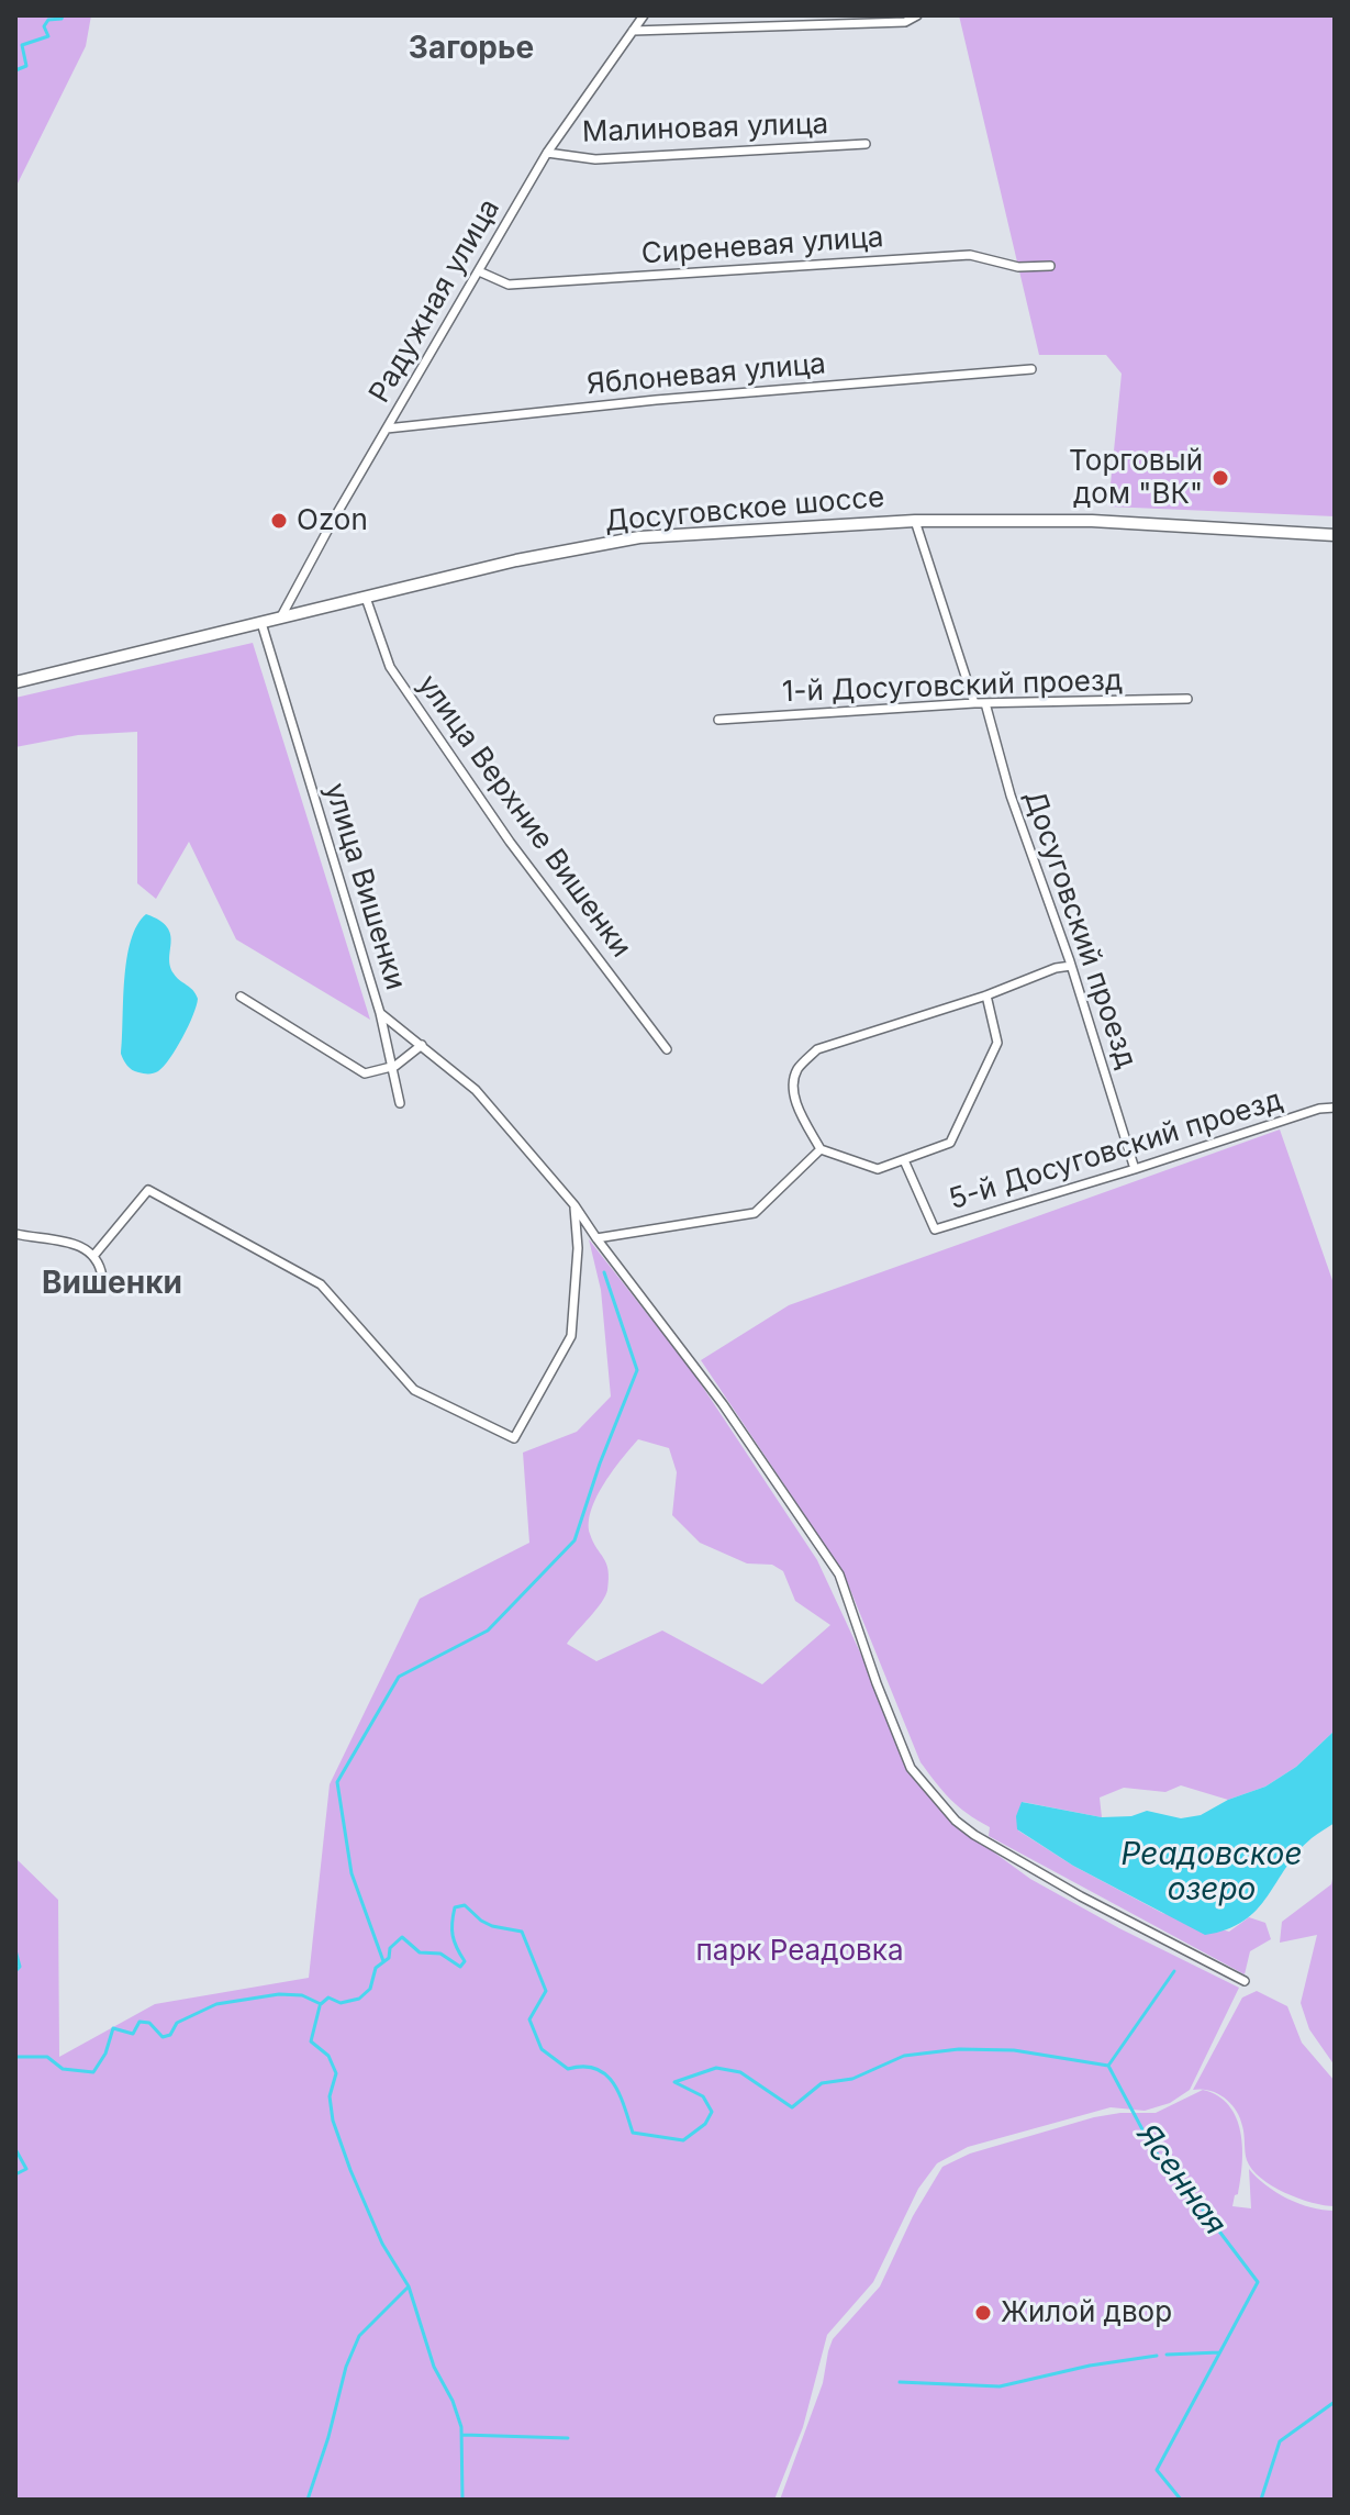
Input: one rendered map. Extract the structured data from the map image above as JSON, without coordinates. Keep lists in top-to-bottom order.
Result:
{
  "streets": {
    "main road": ["Досуговское шоссе"],
    "street": [
      "Малиновая улица",
      "Сиреневая улица",
      "Радужная улица",
      "Яблоневая улица",
      "1-й Досуговский проезд",
      "улица Верхние Вишенки",
      "улица Вишенки",
      "Досуговский проезд",
      "5-й Досуговский проезд"
    ]
  },
  "crossings": [
    ["Малиновая улица", "Радужная улица"],
    ["Сиреневая улица", "Радужная улица"],
    ["Радужная улица", "Яблоневая улица"],
    ["Радужная улица", "Досуговское шоссе"],
    ["Досуговское шоссе", "улица Верхние Вишенки"],
    ["Досуговское шоссе", "улица Вишенки"],
    ["1-й Досуговский проезд", "Досуговский проезд"],
    ["Досуговский проезд", "5-й Досуговский проезд"]
  ],
  "districts": ["Загорье", "Вишенки"],
  "water": ["Реадовское озеро", "Ясенная"],
  "parks": ["парк Реадовка"],
  "places": ["Торговый дом \"ВК\"", "Ozon", "Жилой двор"]
}
